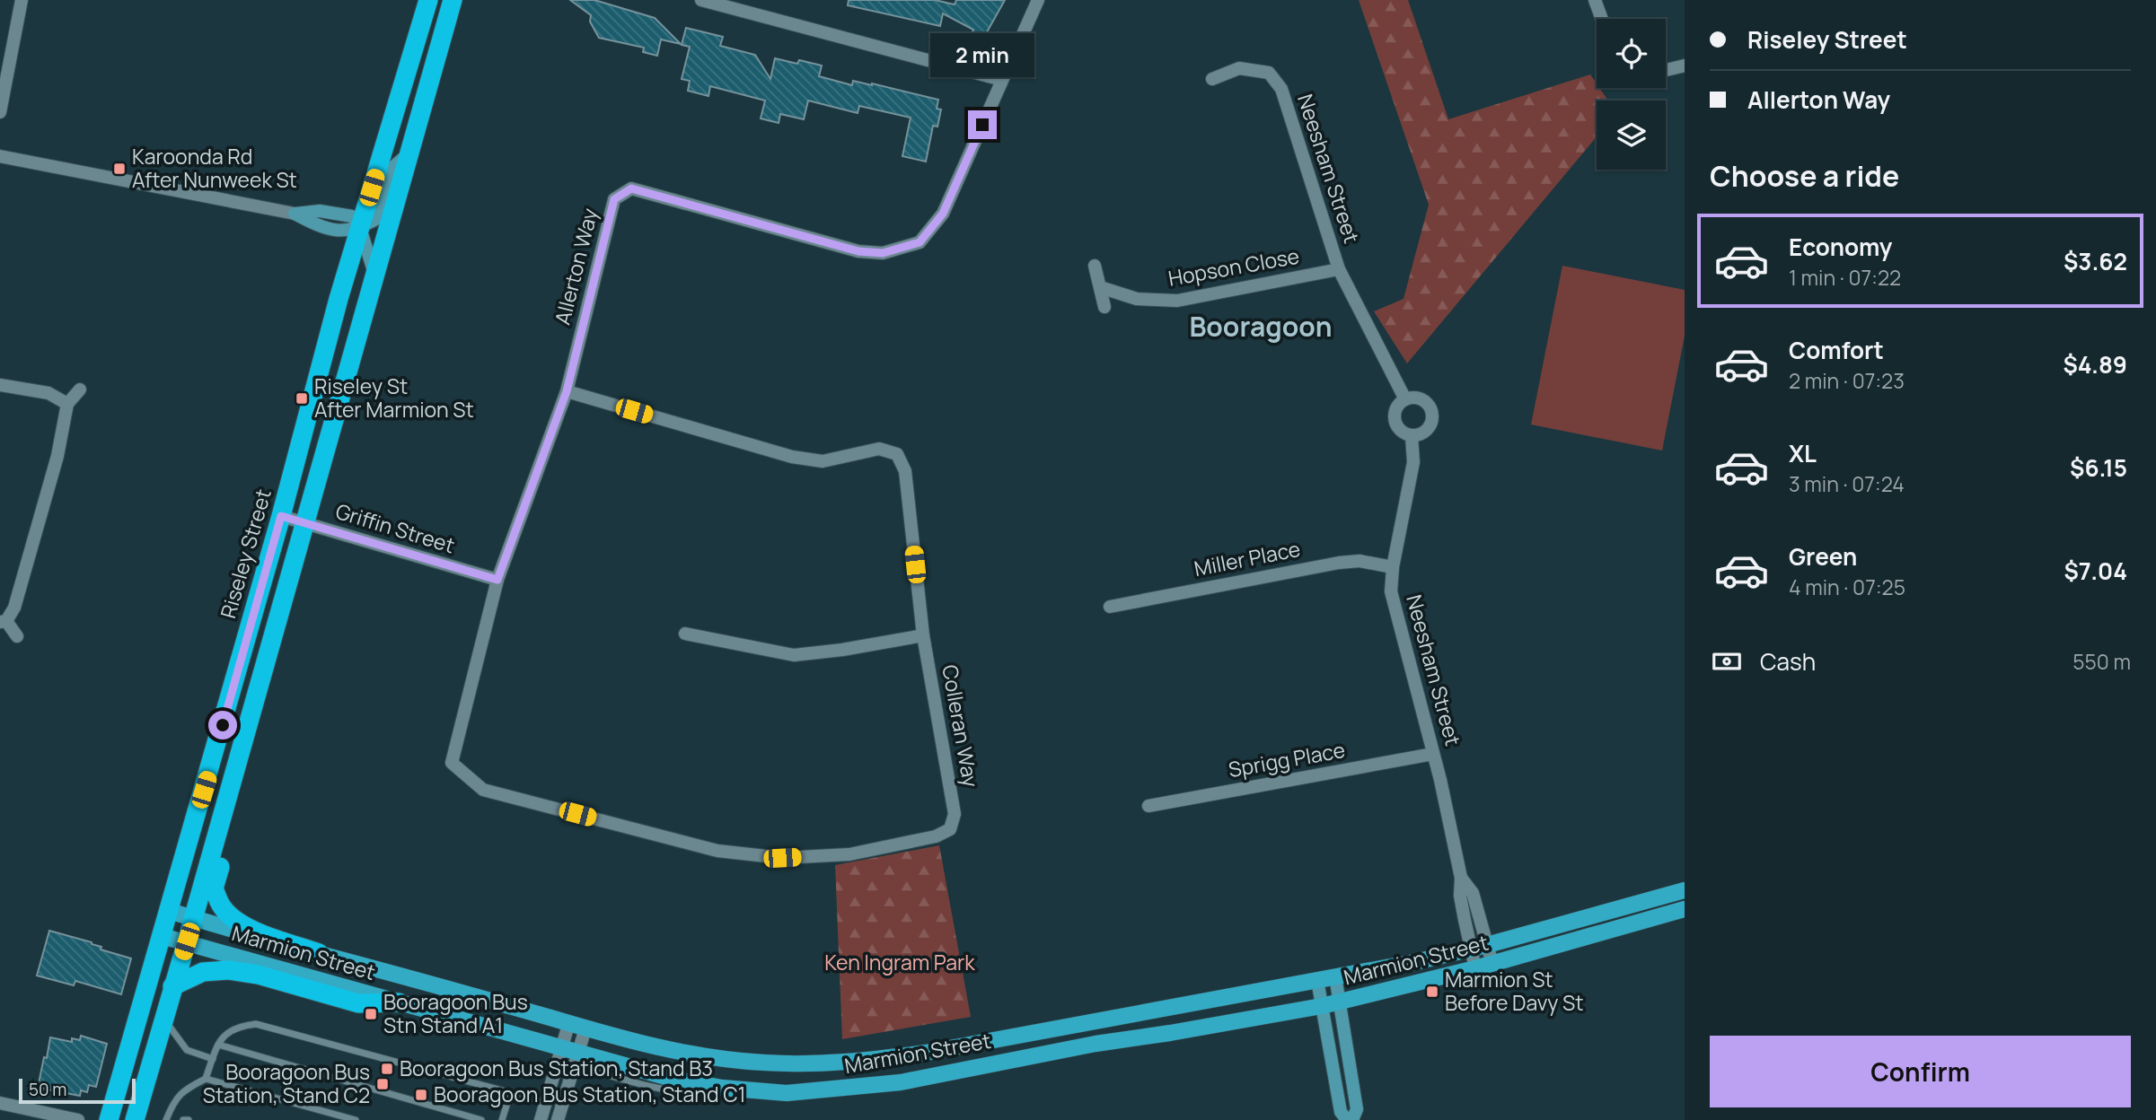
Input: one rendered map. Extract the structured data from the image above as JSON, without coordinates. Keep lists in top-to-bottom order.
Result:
{
  "streets": {
    "highway": ["Riseley Street"],
    "main road": ["Marmion Street"],
    "street": [
      "Neesham Street",
      "Allerton Way",
      "Hopson Close",
      "Griffin Street",
      "Miller Place",
      "Colleran Way",
      "Sprigg Place"
    ]
  },
  "crossings": [
    ["Neesham Street", "Hopson Close"],
    ["Neesham Street", "Miller Place"],
    ["Neesham Street", "Sprigg Place"],
    ["Neesham Street", "Marmion Street"],
    ["Allerton Way", "Griffin Street"],
    ["Allerton Way", "Colleran Way"],
    ["Griffin Street", "Riseley Street"],
    ["Riseley Street", "Marmion Street"]
  ],
  "districts": ["Booragoon"],
  "parks": ["Ken Ingram Park"],
  "places": {
    "transit": [
      "Karoonda Rd After Nunweek St",
      "Riseley St After Marmion St",
      "Marmion St Before Davy St",
      "Booragoon Bus Stn Stand A1",
      "Booragoon Bus Station, Stand B3",
      "Booragoon Bus Station, Stand C2",
      "Booragoon Bus Station, Stand C1"
    ]
  },
  "scale_bar": "50 m",
  "page": {
    "banner": ["Riseley Street", "Allerton Way"],
    "bubble": "2 min",
    "heading": "Choose a ride",
    "list": [
      {
        "name": "Economy",
        "note": "1 min · 07:22",
        "value": "$3.62"
      },
      {
        "name": "Comfort",
        "note": "2 min · 07:23",
        "value": "$4.89"
      },
      {
        "name": "XL",
        "note": "3 min · 07:24",
        "value": "$6.15"
      },
      {
        "name": "Green",
        "note": "4 min · 07:25",
        "value": "$7.04"
      }
    ],
    "pay": ["Cash", "550 m"],
    "buttons": "Confirm",
    "scale": "50 m"
  }
}
